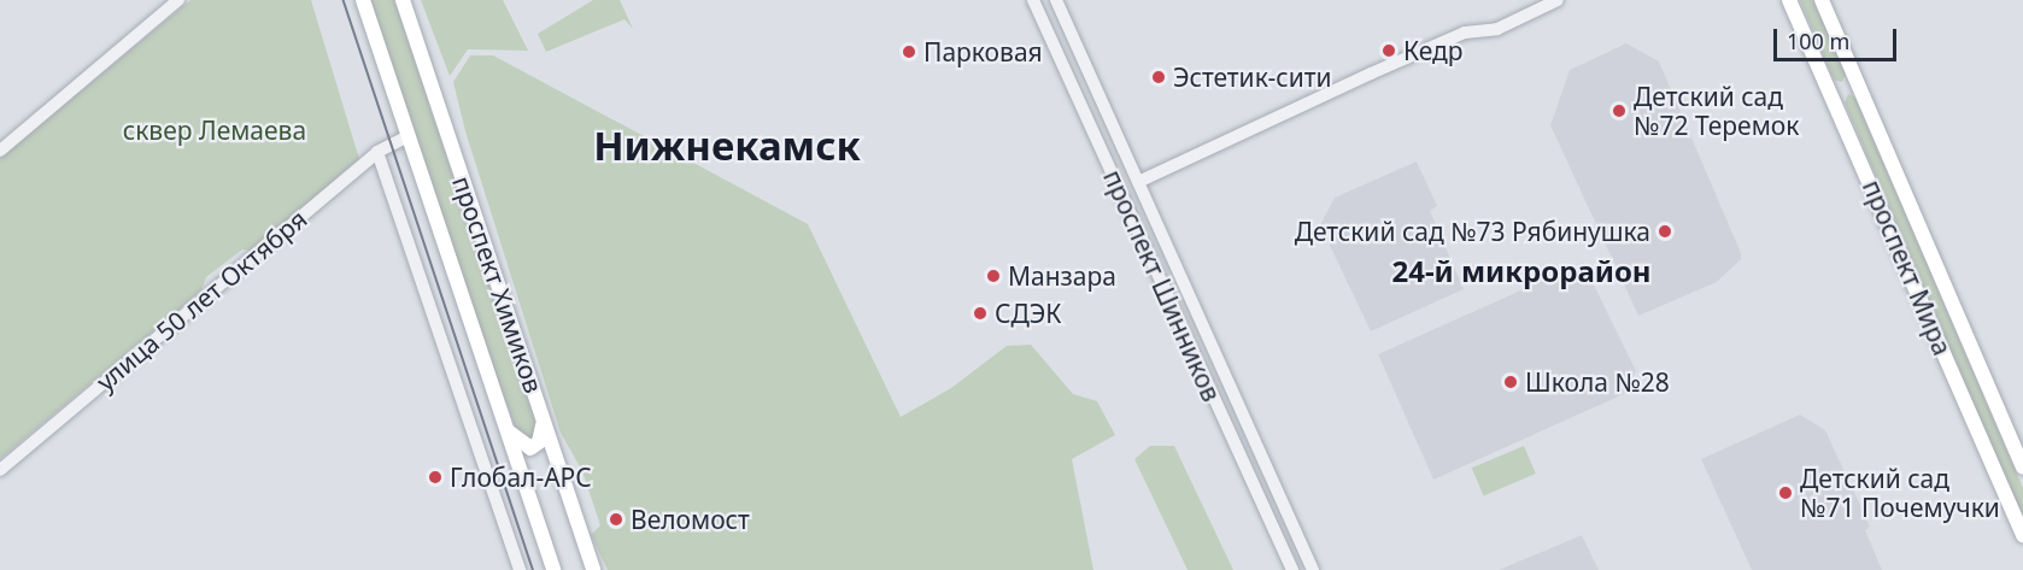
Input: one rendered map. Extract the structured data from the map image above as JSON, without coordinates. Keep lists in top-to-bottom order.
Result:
{
  "streets": {
    "main road": ["проспект Мира", "проспект Химиков"],
    "street": ["проспект Шинников", "улица 50 лет Октября"]
  },
  "crossings": [
    ["проспект Химиков", "улица 50 лет Октября"]
  ],
  "districts": ["Нижнекамск", "24-й микрорайон"],
  "parks": ["сквер Лемаева"],
  "places": [
    "Кедр",
    "Парковая",
    "Эстетик-сити",
    "Детский сад №72 Теремок",
    "Детский сад №73 Рябинушка",
    "Манзара",
    "СДЭК",
    "Школа №28",
    "Глобал-АРС",
    "Детский сад №71 Почемучки",
    "Веломост"
  ],
  "scale_bar": "100 m"
}
